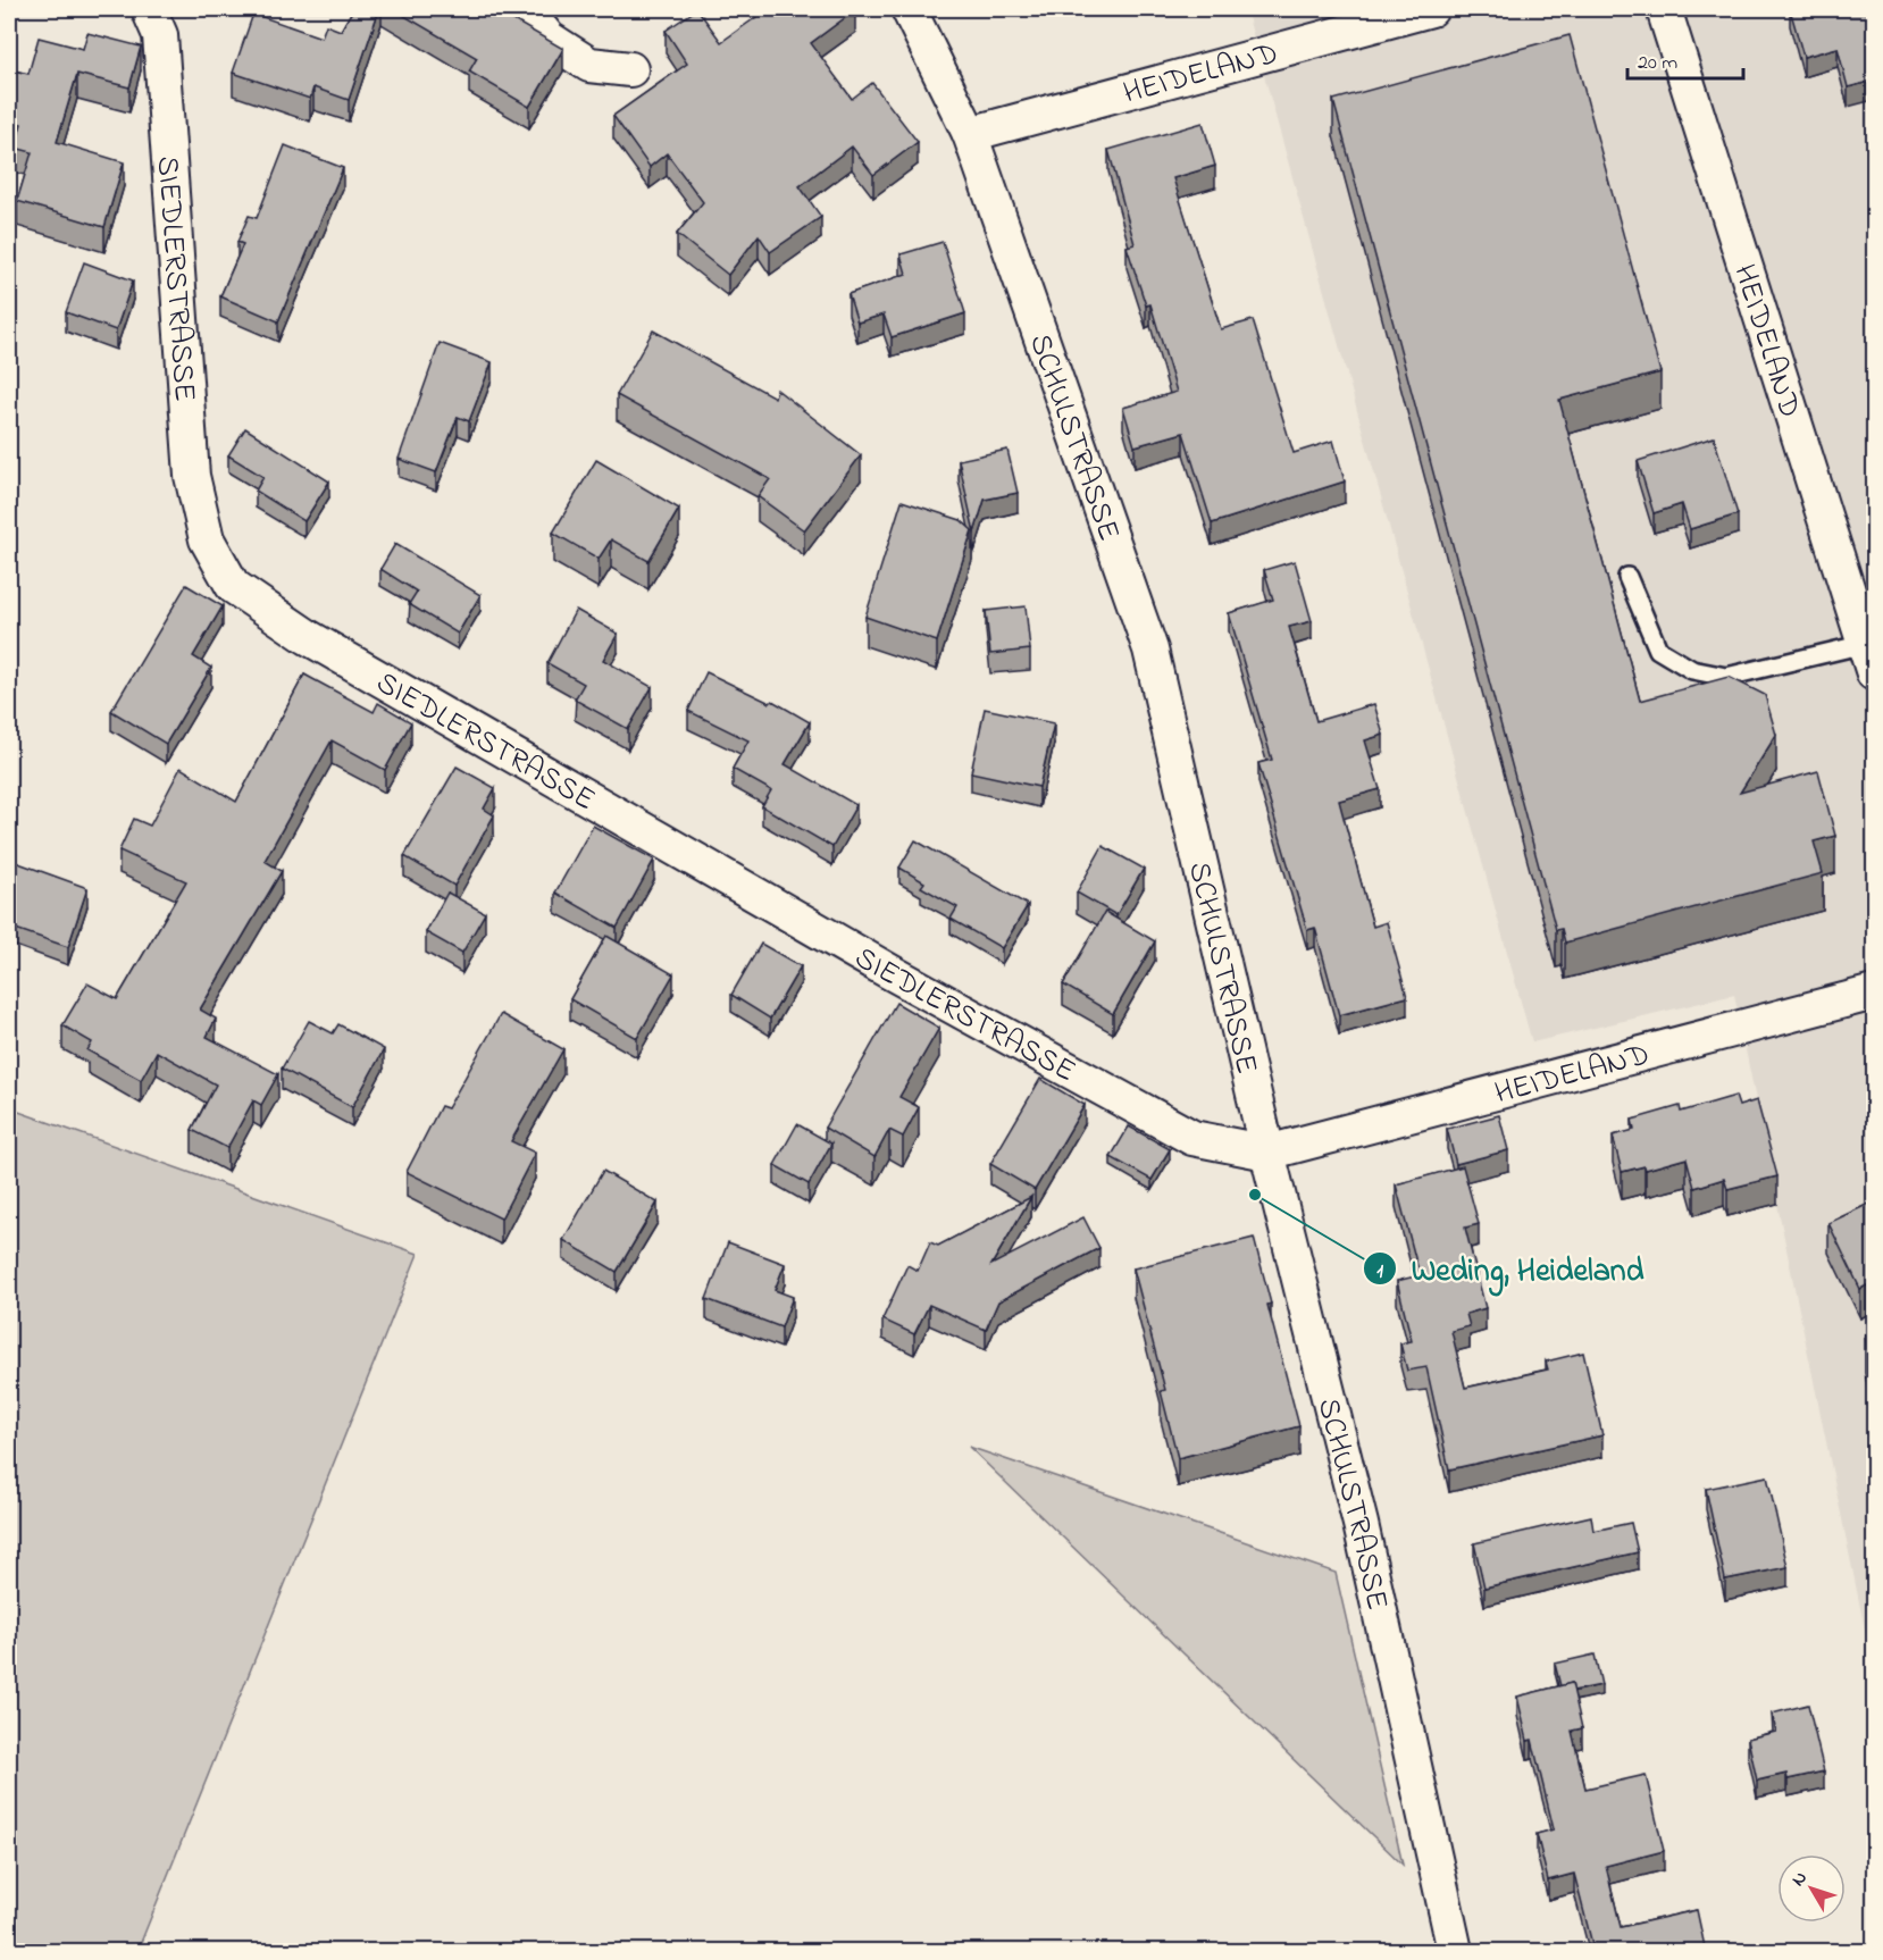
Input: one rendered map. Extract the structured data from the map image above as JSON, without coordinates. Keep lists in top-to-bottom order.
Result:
{
  "streets": {
    "street": ["HEIDELAND", "SIEDLERSTRASSE", "SCHULSTRASSE"]
  },
  "crossings": [
    ["HEIDELAND", "SIEDLERSTRASSE"],
    ["HEIDELAND", "SCHULSTRASSE"],
    ["SIEDLERSTRASSE", "SCHULSTRASSE"]
  ],
  "places": ["Weding, Heideland"],
  "scale_bar": "20 m",
  "north": "top left"
}
